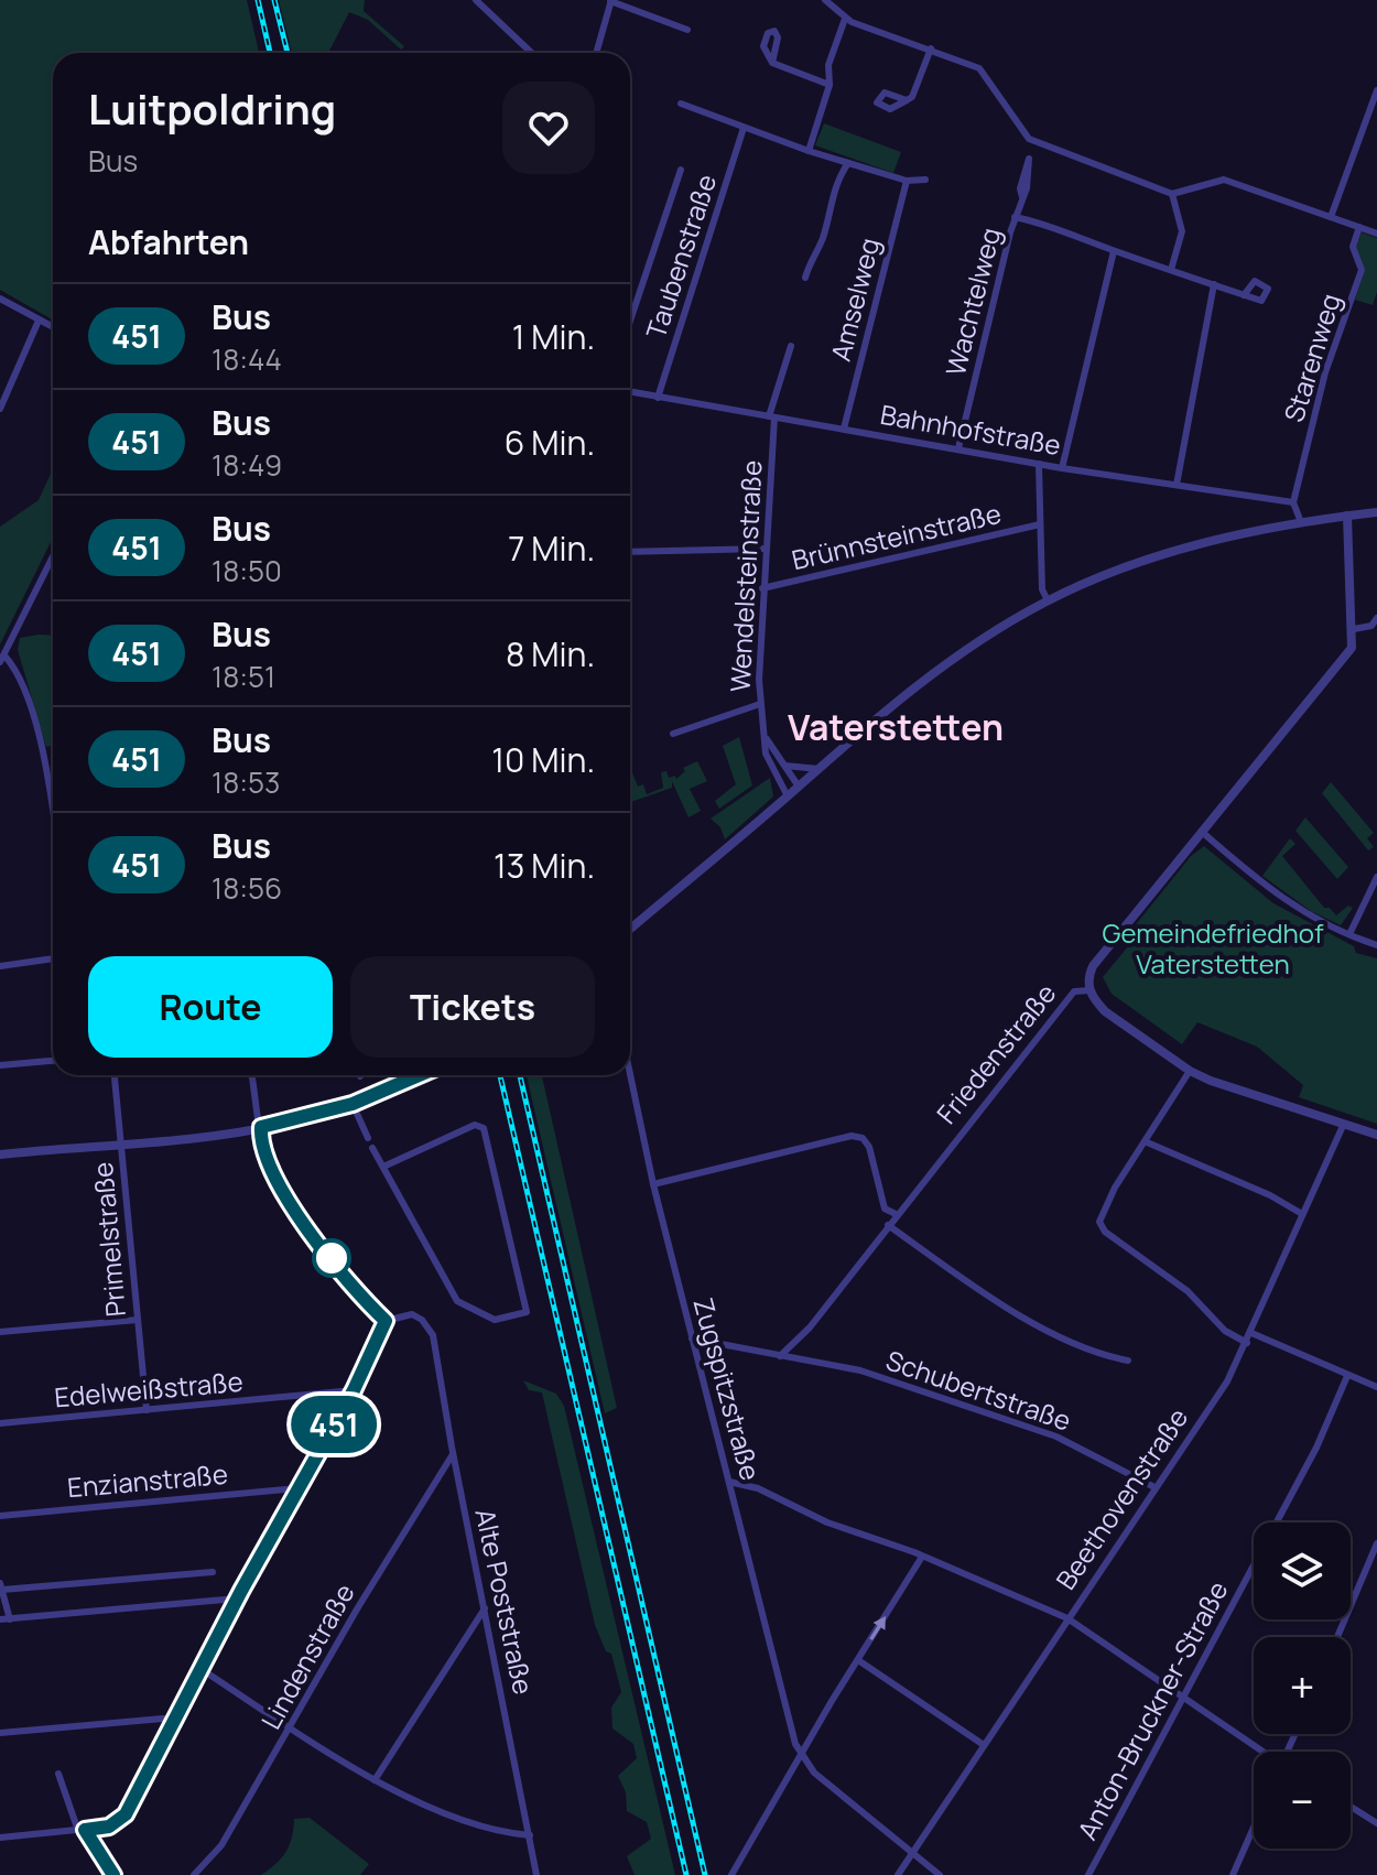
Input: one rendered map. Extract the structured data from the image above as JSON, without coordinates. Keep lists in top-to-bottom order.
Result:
{
  "streets": {
    "street": [
      "Taubenstraße",
      "Amselweg",
      "Wachtelweg",
      "Starenweg",
      "Bahnhofstraße",
      "Brünnsteinstraße",
      "Wendelsteinstraße",
      "Friedenstraße",
      "Primelstraße",
      "Zugspitzstraße",
      "Edelweißstraße",
      "Schubertstraße",
      "Enzianstraße",
      "Beethovenstraße",
      "Alte Poststraße",
      "Lindenstraße",
      "Anton-Bruckner-Straße"
    ]
  },
  "crossings": [
    ["Taubenstraße", "Bahnhofstraße"],
    ["Amselweg", "Bahnhofstraße"],
    ["Wachtelweg", "Bahnhofstraße"],
    ["Starenweg", "Bahnhofstraße"],
    ["Bahnhofstraße", "Wendelsteinstraße"],
    ["Brünnsteinstraße", "Wendelsteinstraße"],
    ["Friedenstraße", "Schubertstraße"],
    ["Primelstraße", "Edelweißstraße"],
    ["Zugspitzstraße", "Beethovenstraße"],
    ["Schubertstraße", "Beethovenstraße"],
    ["Alte Poststraße", "Lindenstraße"]
  ],
  "districts": ["Vaterstetten"],
  "parks": ["Gemeindefriedhof Vaterstetten"],
  "lines": ["bus line 451"],
  "page": {
    "on_map": "451",
    "heading": [
      ["Luitpoldring", "Bus"],
      "Abfahrten"
    ],
    "list": [
      {
        "mark": "451",
        "name": "Bus",
        "note": "18:44",
        "value": "1 Min."
      },
      {
        "mark": "451",
        "name": "Bus",
        "note": "18:49",
        "value": "6 Min."
      },
      {
        "mark": "451",
        "name": "Bus",
        "note": "18:50",
        "value": "7 Min."
      },
      {
        "mark": "451",
        "name": "Bus",
        "note": "18:51",
        "value": "8 Min."
      },
      {
        "mark": "451",
        "name": "Bus",
        "note": "18:53",
        "value": "10 Min."
      },
      {
        "mark": "451",
        "name": "Bus",
        "note": "18:56",
        "value": "13 Min."
      }
    ],
    "buttons": ["Route", "Tickets"],
    "map_buttons": ["+", "−"]
  }
}
